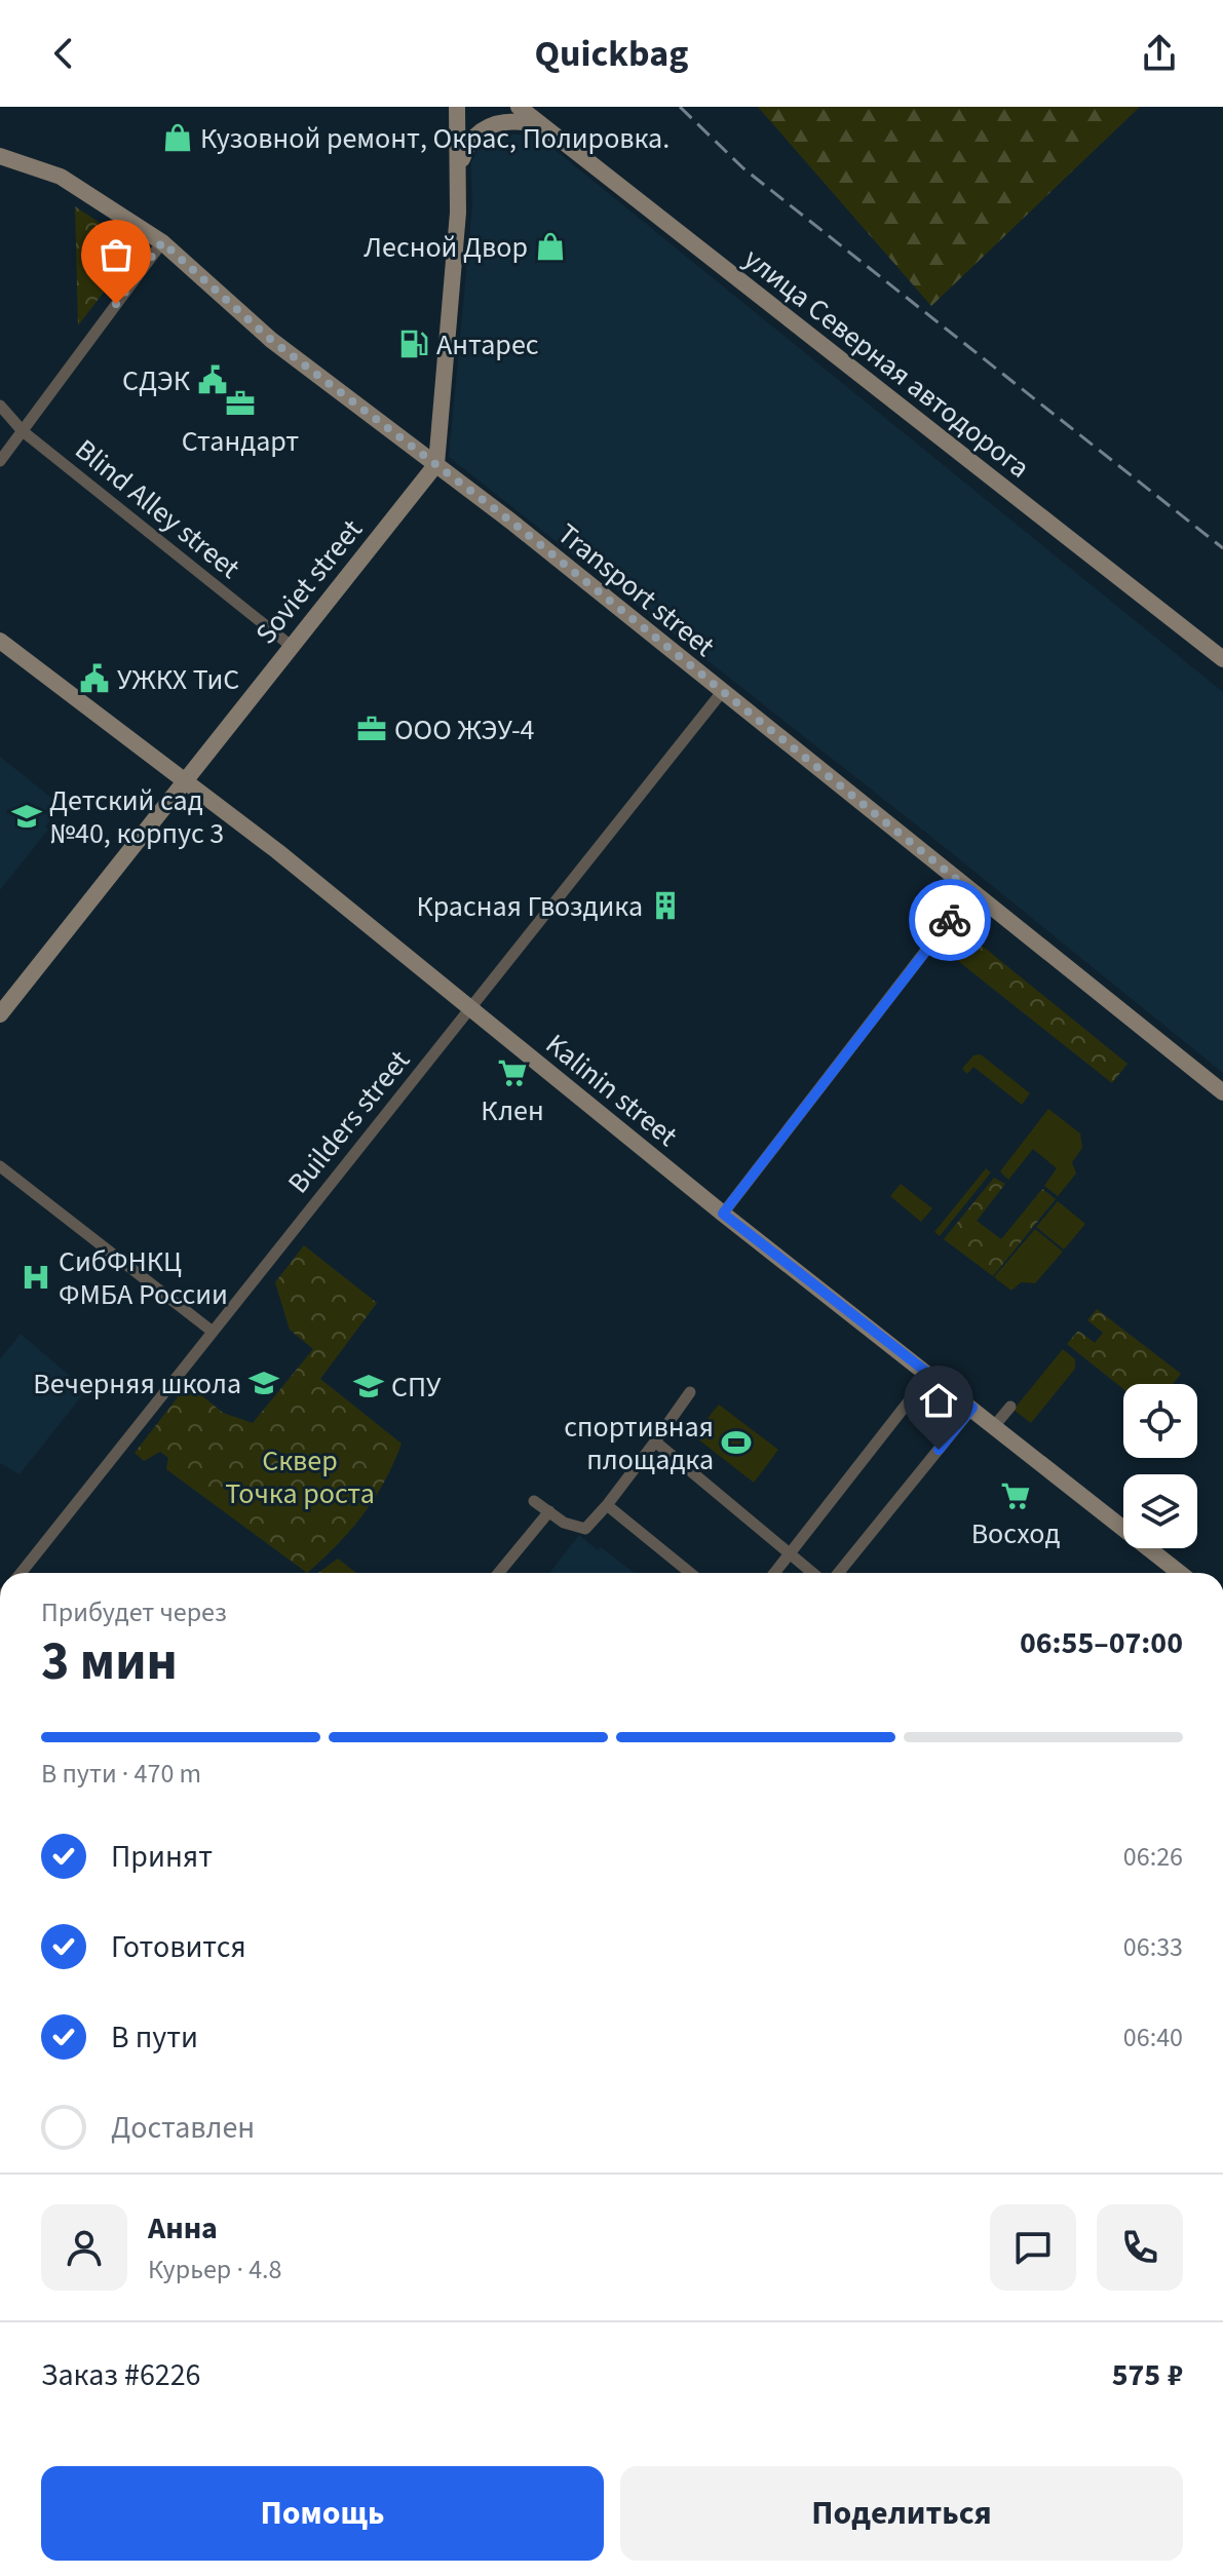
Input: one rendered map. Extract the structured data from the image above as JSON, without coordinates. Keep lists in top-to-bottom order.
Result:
{
  "streets": {
    "street": [
      "улица Северная автодорога",
      "Blind Alley street",
      "Soviet street",
      "Transport street",
      "Kalinin street",
      "Builders street"
    ]
  },
  "crossings": [
    ["Blind Alley street", "Soviet street"],
    ["Soviet street", "Transport street"],
    ["Soviet street", "Kalinin street"],
    ["Transport street", "Builders street"],
    ["Kalinin street", "Builders street"]
  ],
  "parks": ["Сквер Точка роста"],
  "places": {
    "shop": ["Кузовной ремонт, Окрас, Полировка.", "Лесной Двор"],
    "fuel station": ["Антарес"],
    "public building": ["СДЭК", "УЖКХ ТиС"],
    "office": ["Стандарт", "ООО ЖЭУ-4"],
    "school or university": ["Детский сад №40, корпус 3", "Вечерняя школа", "СПУ"],
    "building": ["Красная Гвоздика"],
    "supermarket": ["Клен", "Восход"],
    "hospital": ["СибФНКЦ ФМБА России"],
    "sports": ["спортивная площадка"]
  },
  "page": {
    "header": "Quickbag",
    "heading": ["3 мин", "Прибудет через", "06:55–07:00"],
    "panel": [
      "Анна",
      "Курьер · 4.8",
      "Заказ #6226",
      "575 ₽"
    ],
    "bar": "В пути · 470 m",
    "list": [
      ["Принят", "06:26"],
      ["Готовится", "06:33"],
      ["В пути", "06:40"],
      "Доставлен"
    ],
    "buttons": ["Помощь", "Поделиться"]
  }
}
